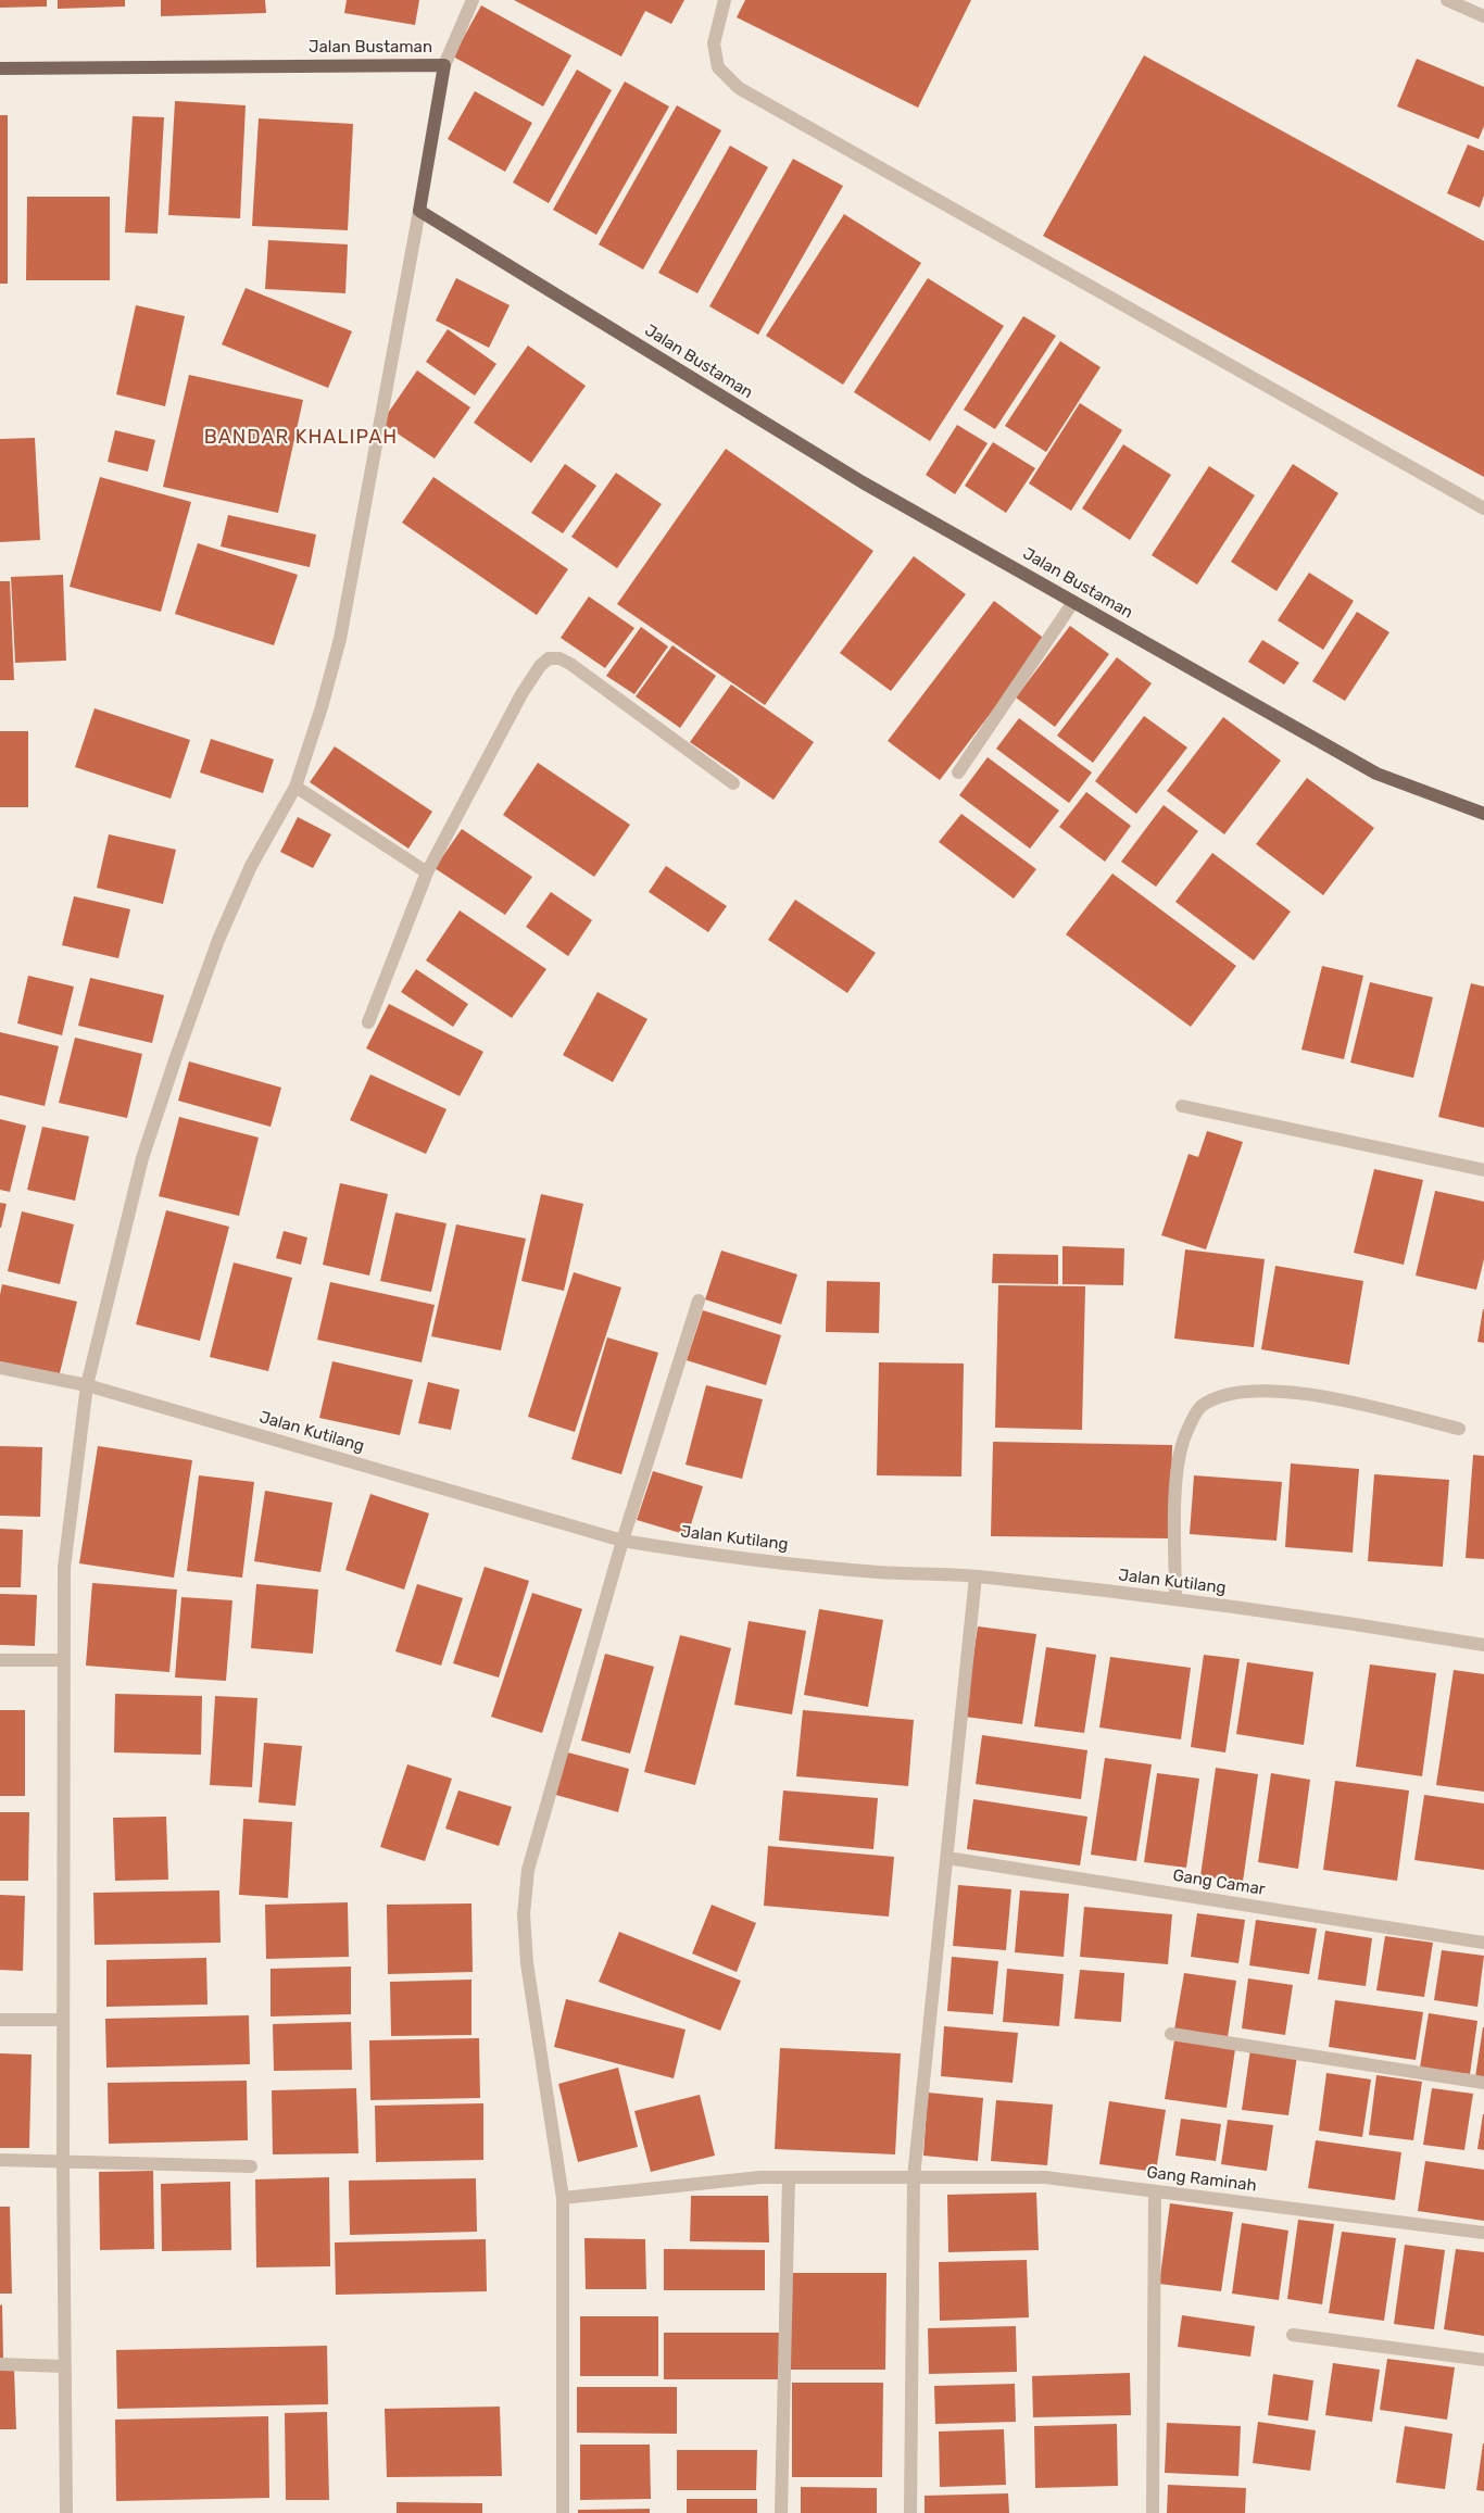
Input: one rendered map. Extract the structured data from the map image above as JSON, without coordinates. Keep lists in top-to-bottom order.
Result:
{
  "streets": {
    "main road": ["Jalan Bustaman"],
    "street": ["Jalan Kutilang", "Gang Camar", "Gang Raminah"]
  },
  "districts": ["BANDAR KHALIPAH"]
}
